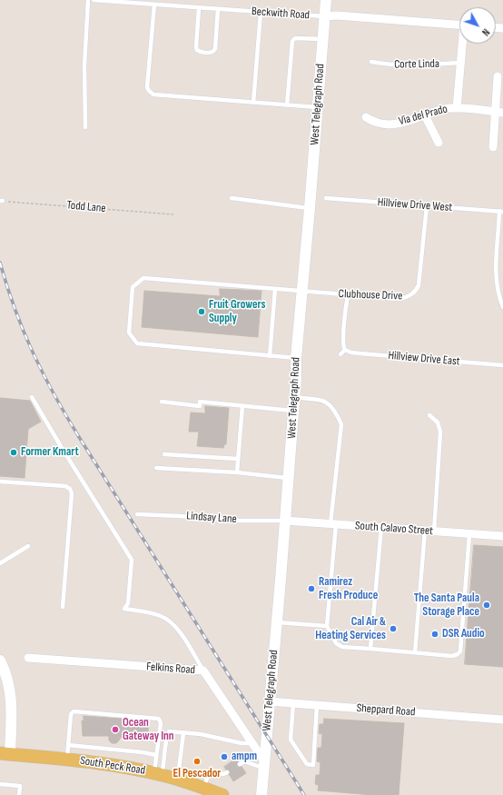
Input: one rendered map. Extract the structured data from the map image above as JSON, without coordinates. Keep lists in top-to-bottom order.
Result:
{
  "streets": {
    "main road": ["West Telegraph Road", "South Peck Road"],
    "street": [
      "Beckwith Road",
      "Via del Prado",
      "South Calavo Street",
      "Felkins Road",
      "Sheppard Road"
    ],
    "lane": [
      "Corte Linda",
      "Hillview Drive West",
      "Clubhouse Drive",
      "Hillview Drive East",
      "Lindsay Lane"
    ],
    "path": ["Todd Lane"]
  },
  "crossings": [
    ["Beckwith Road", "West Telegraph Road"],
    ["West Telegraph Road", "Clubhouse Drive"],
    ["West Telegraph Road", "Lindsay Lane"],
    ["West Telegraph Road", "South Calavo Street"],
    ["West Telegraph Road", "Felkins Road"],
    ["West Telegraph Road", "Sheppard Road"],
    ["Hillview Drive West", "Clubhouse Drive"],
    ["Lindsay Lane", "South Calavo Street"]
  ],
  "places": [
    "Fruit Growers Supply",
    "Former Kmart",
    "Ramirez Fresh Produce",
    "The Santa Paula Storage Place",
    "Cal Air & Heating Services",
    "DSR Audio",
    "Ocean Gateway Inn",
    "ampm",
    "El Pescador"
  ],
  "north": "bottom right"
}
